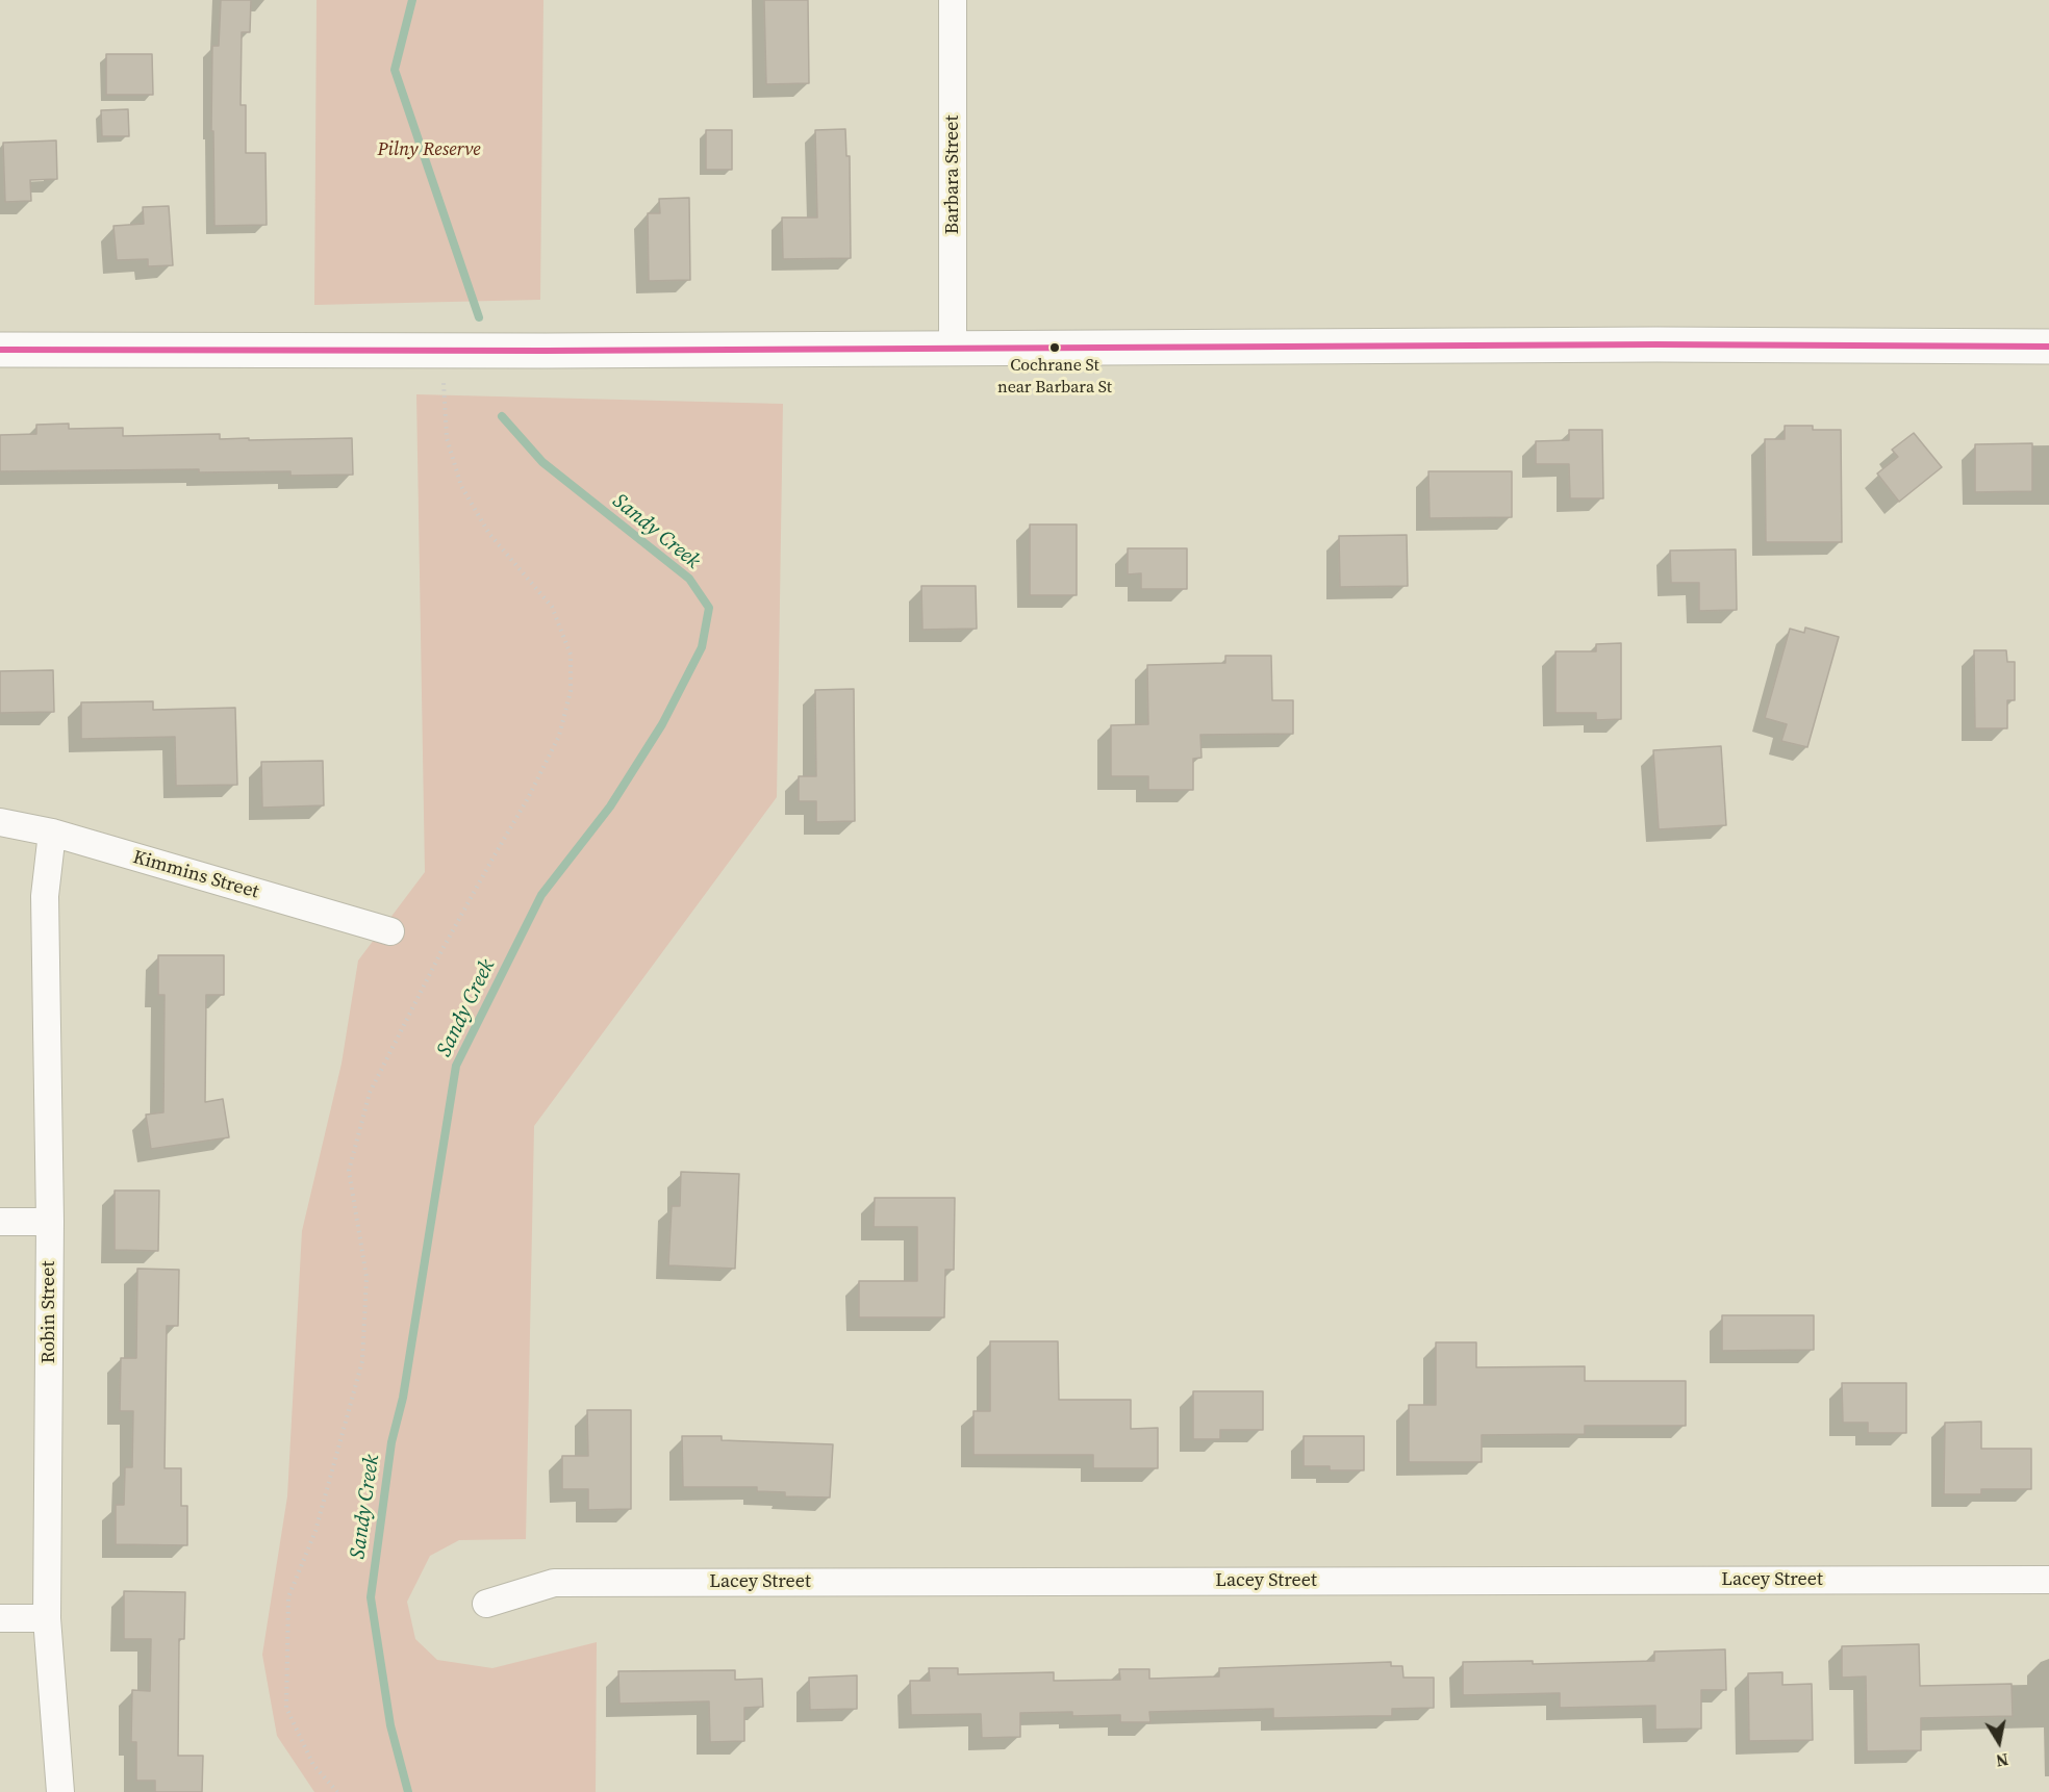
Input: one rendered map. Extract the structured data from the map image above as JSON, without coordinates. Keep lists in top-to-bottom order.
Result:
{
  "streets": {
    "street": [
      "Barbara Street",
      "Kimmins Street",
      "Robin Street",
      "Lacey Street"
    ]
  },
  "crossings": [
    ["Kimmins Street", "Robin Street"]
  ],
  "water": ["Sandy Creek"],
  "parks": ["Pilny Reserve"],
  "places": ["Cochrane St near Barbara St"],
  "north": "bottom"
}
